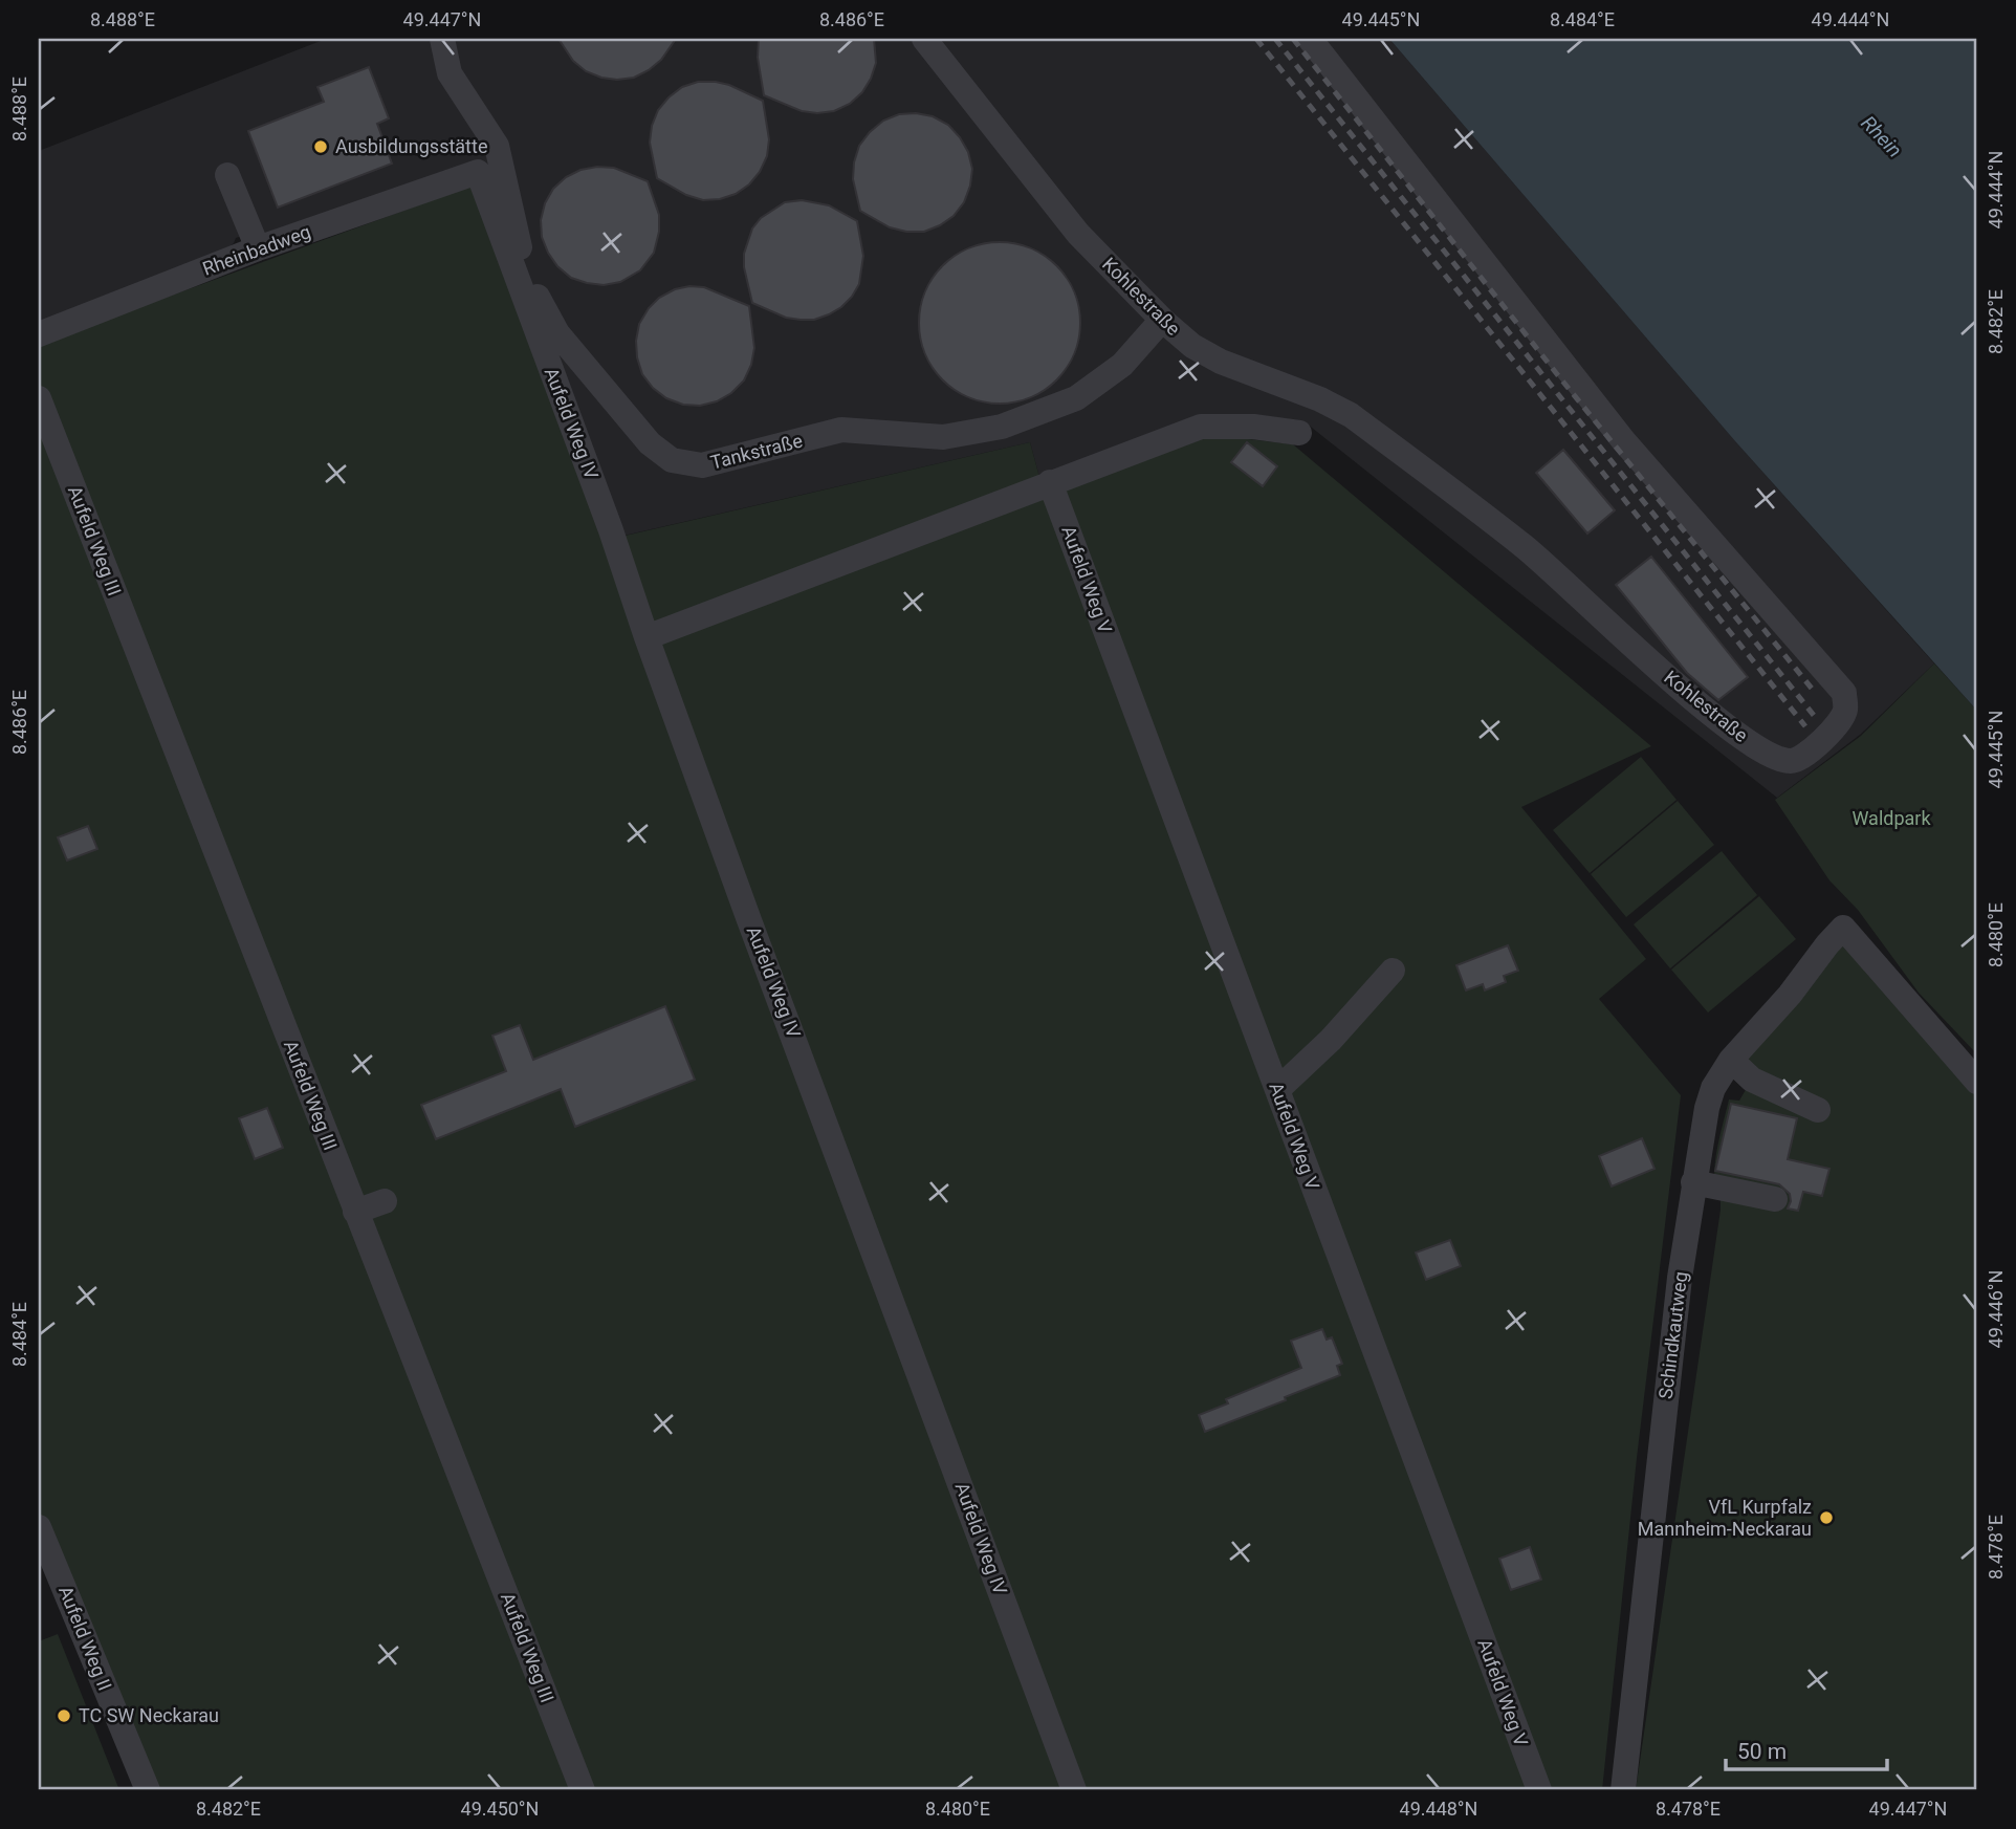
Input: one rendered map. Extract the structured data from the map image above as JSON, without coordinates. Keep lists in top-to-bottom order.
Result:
{
  "streets": {
    "street": [
      "Rheinbadweg",
      "Kohlestraße",
      "Aufeld Weg IV",
      "Tankstraße",
      "Aufeld Weg III",
      "Aufeld Weg V",
      "Schindkautweg",
      "Aufeld Weg II"
    ]
  },
  "crossings": [
    ["Rheinbadweg", "Aufeld Weg IV"],
    ["Kohlestraße", "Tankstraße"]
  ],
  "water": ["Rhein"],
  "parks": ["Waldpark"],
  "places": ["Ausbildungsstätte", "VfL Kurpfalz Mannheim-Neckarau", "TC SW Neckarau"],
  "scale_bar": "50 m",
  "coordinates": [
    "8.488°E",
    "49.447°N",
    "8.486°E",
    "49.445°N",
    "8.484°E",
    "49.444°N",
    "8.482°E",
    "8.480°E",
    "49.446°N",
    "8.478°E",
    "49.450°N",
    "49.448°N"
  ]
}
